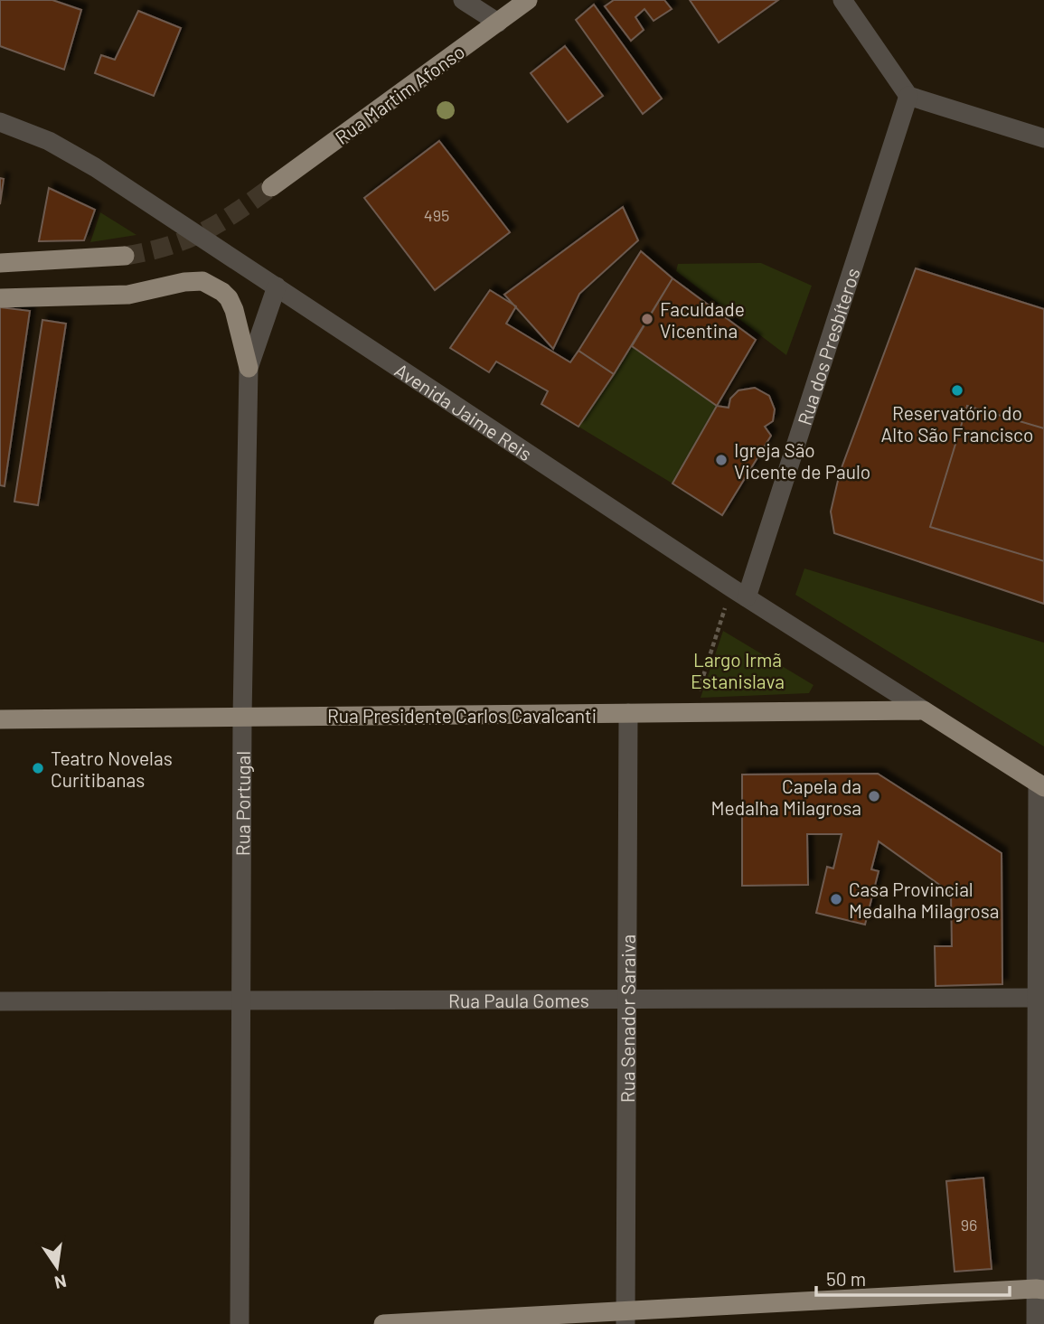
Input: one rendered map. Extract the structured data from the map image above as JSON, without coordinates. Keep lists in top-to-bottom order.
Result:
{
  "streets": {
    "main road": ["Rua Martim Afonso", "Rua Presidente Carlos Cavalcanti"],
    "street": [
      "Rua dos Presbíteros",
      "Avenida Jaime Reis",
      "Rua Portugal",
      "Rua Paula Gomes",
      "Rua Senador Saraiva"
    ]
  },
  "crossings": [
    ["Rua dos Presbíteros", "Avenida Jaime Reis"],
    ["Avenida Jaime Reis", "Rua Presidente Carlos Cavalcanti"],
    ["Avenida Jaime Reis", "Rua Portugal"],
    ["Rua Presidente Carlos Cavalcanti", "Rua Portugal"],
    ["Rua Presidente Carlos Cavalcanti", "Rua Senador Saraiva"],
    ["Rua Portugal", "Rua Paula Gomes"],
    ["Rua Paula Gomes", "Rua Senador Saraiva"]
  ],
  "parks": ["Largo Irmã Estanislava"],
  "places": [
    "Faculdade Vicentina",
    "Reservatório do Alto São Francisco",
    "Igreja São Vicente de Paulo",
    "Teatro Novelas Curitibanas",
    "Capela da Medalha Milagrosa",
    "Casa Provincial Medalha Milagrosa"
  ],
  "house_numbers": ["495", "96"],
  "scale_bar": "50 m",
  "north": "bottom"
}
